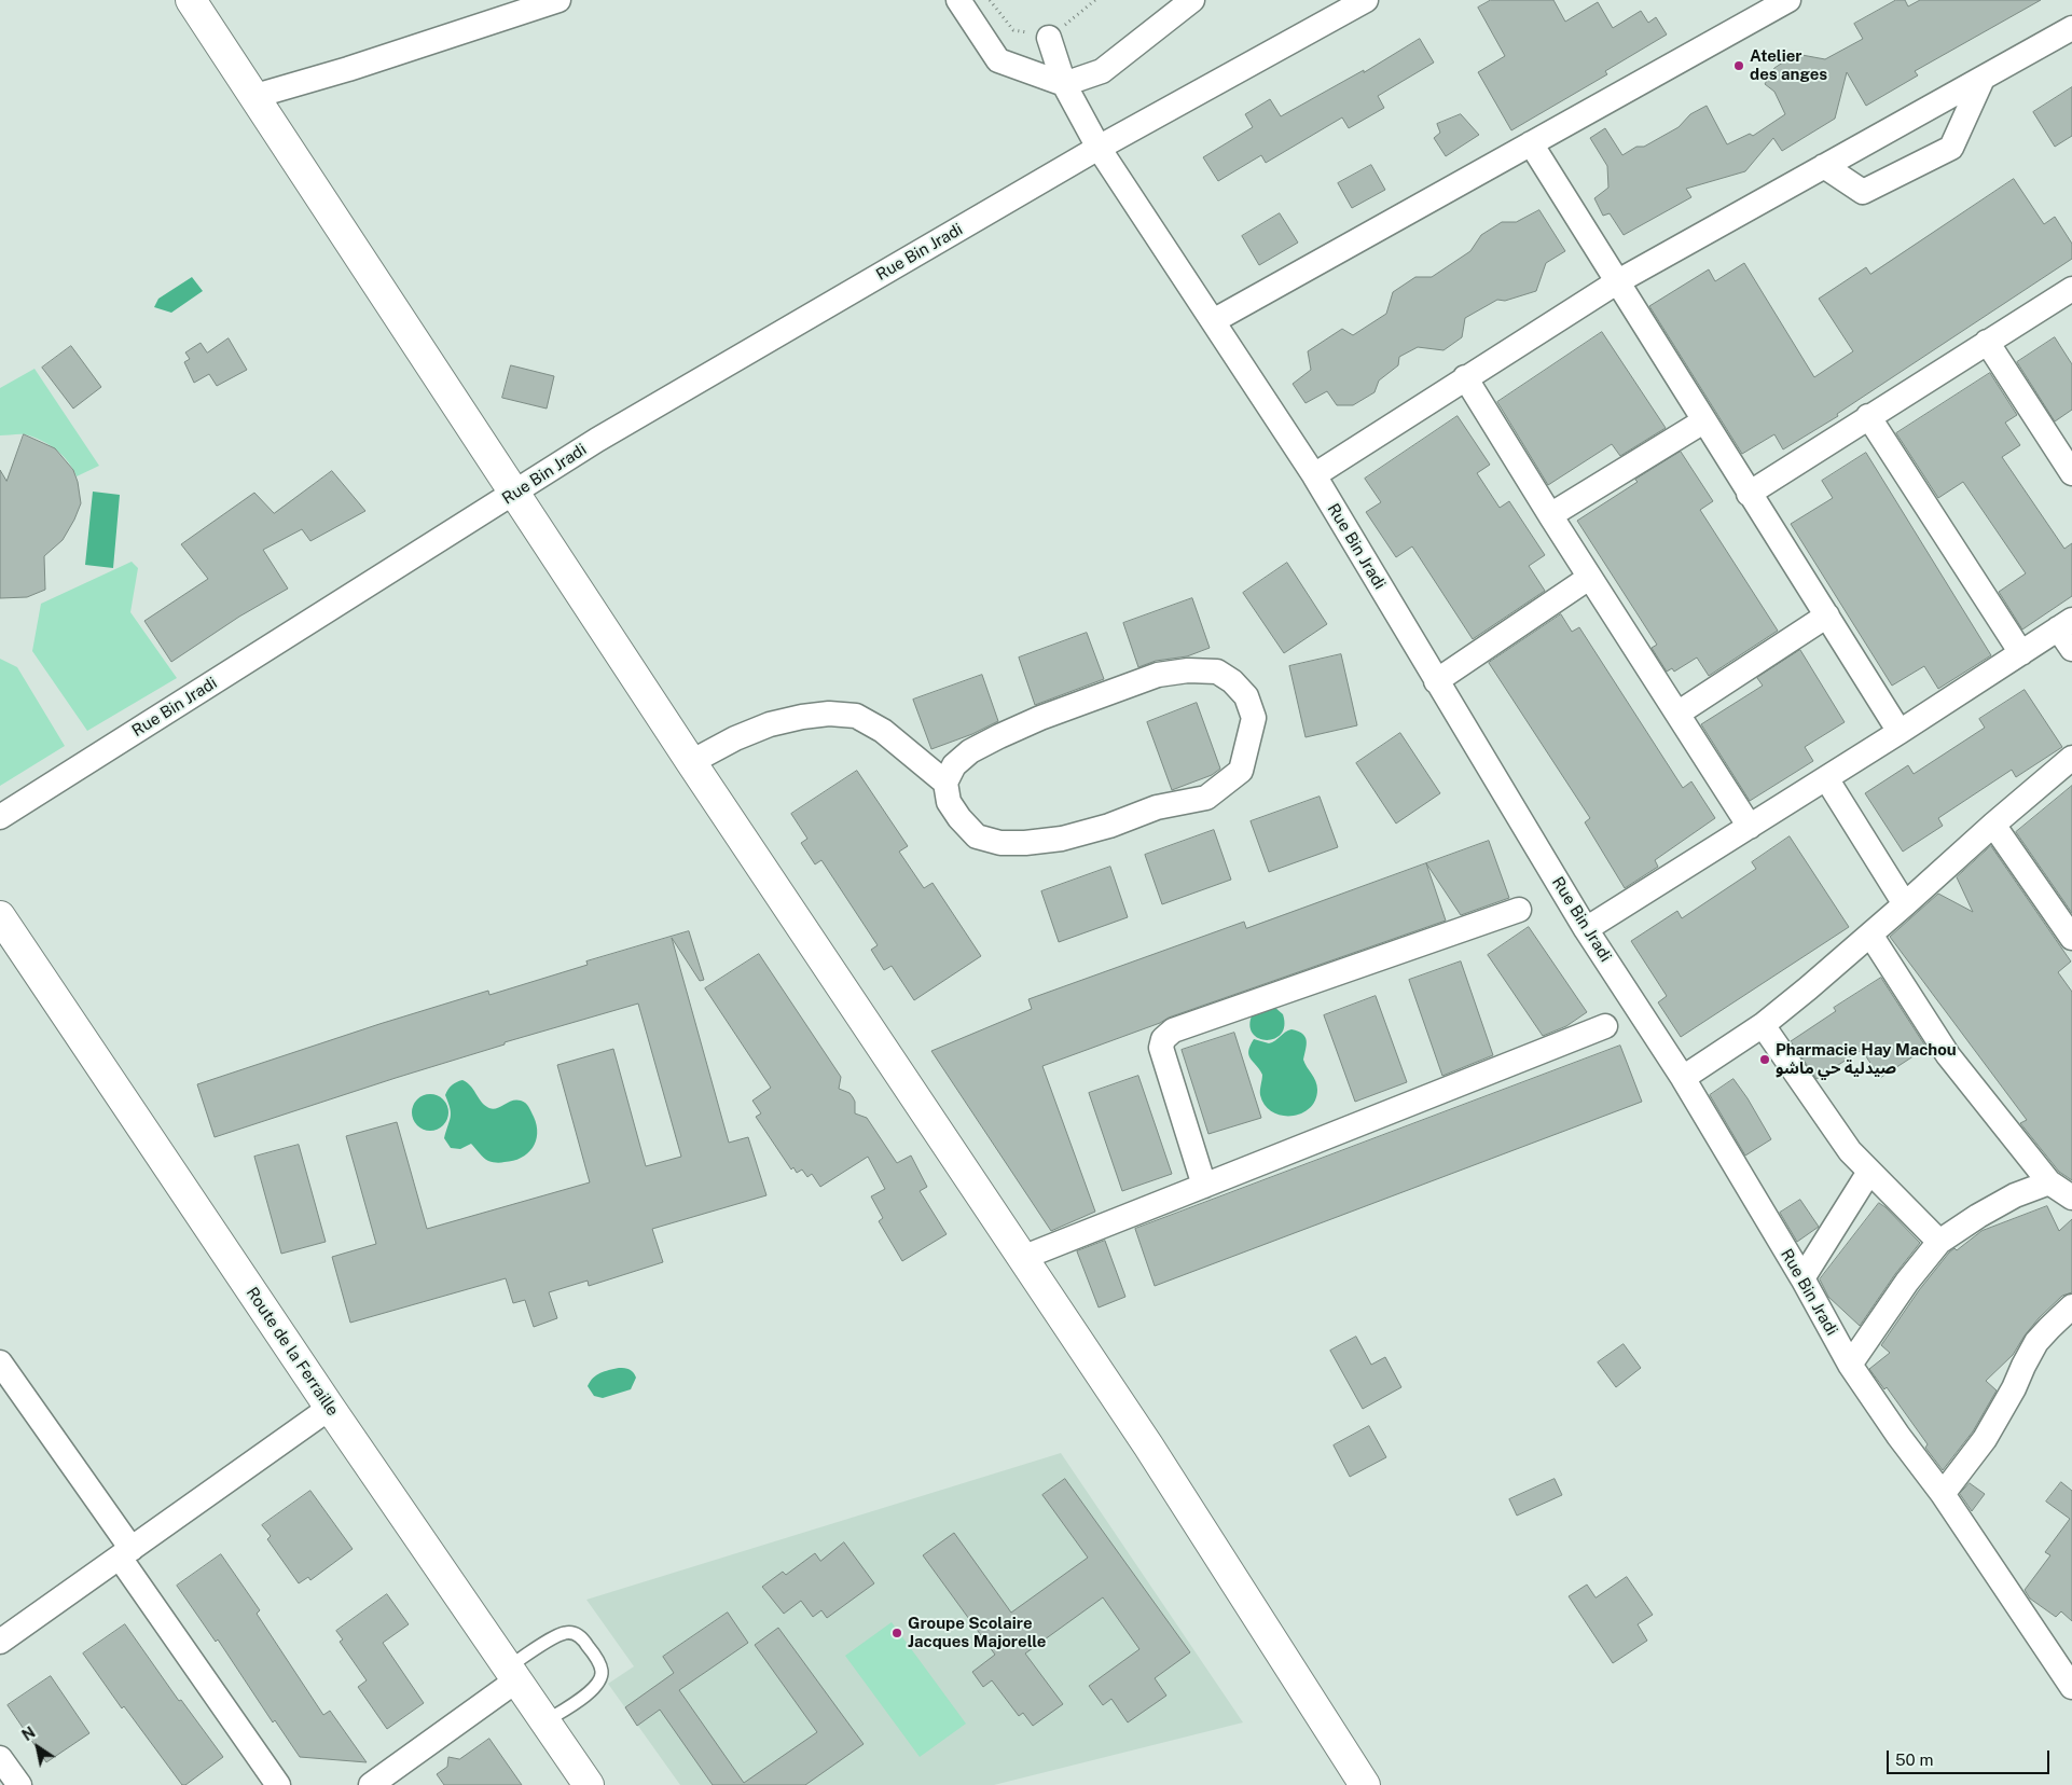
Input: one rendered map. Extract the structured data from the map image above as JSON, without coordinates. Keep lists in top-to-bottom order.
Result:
{
  "streets": {
    "street": ["Rue Bin Jradi", "Route de la Ferraille"]
  },
  "places": ["Atelier des anges", "Pharmacie Hay Machou صيدلية حي ماشو", "Groupe Scolaire Jacques Majorelle"],
  "scale_bar": "50 m",
  "north": "top left"
}
